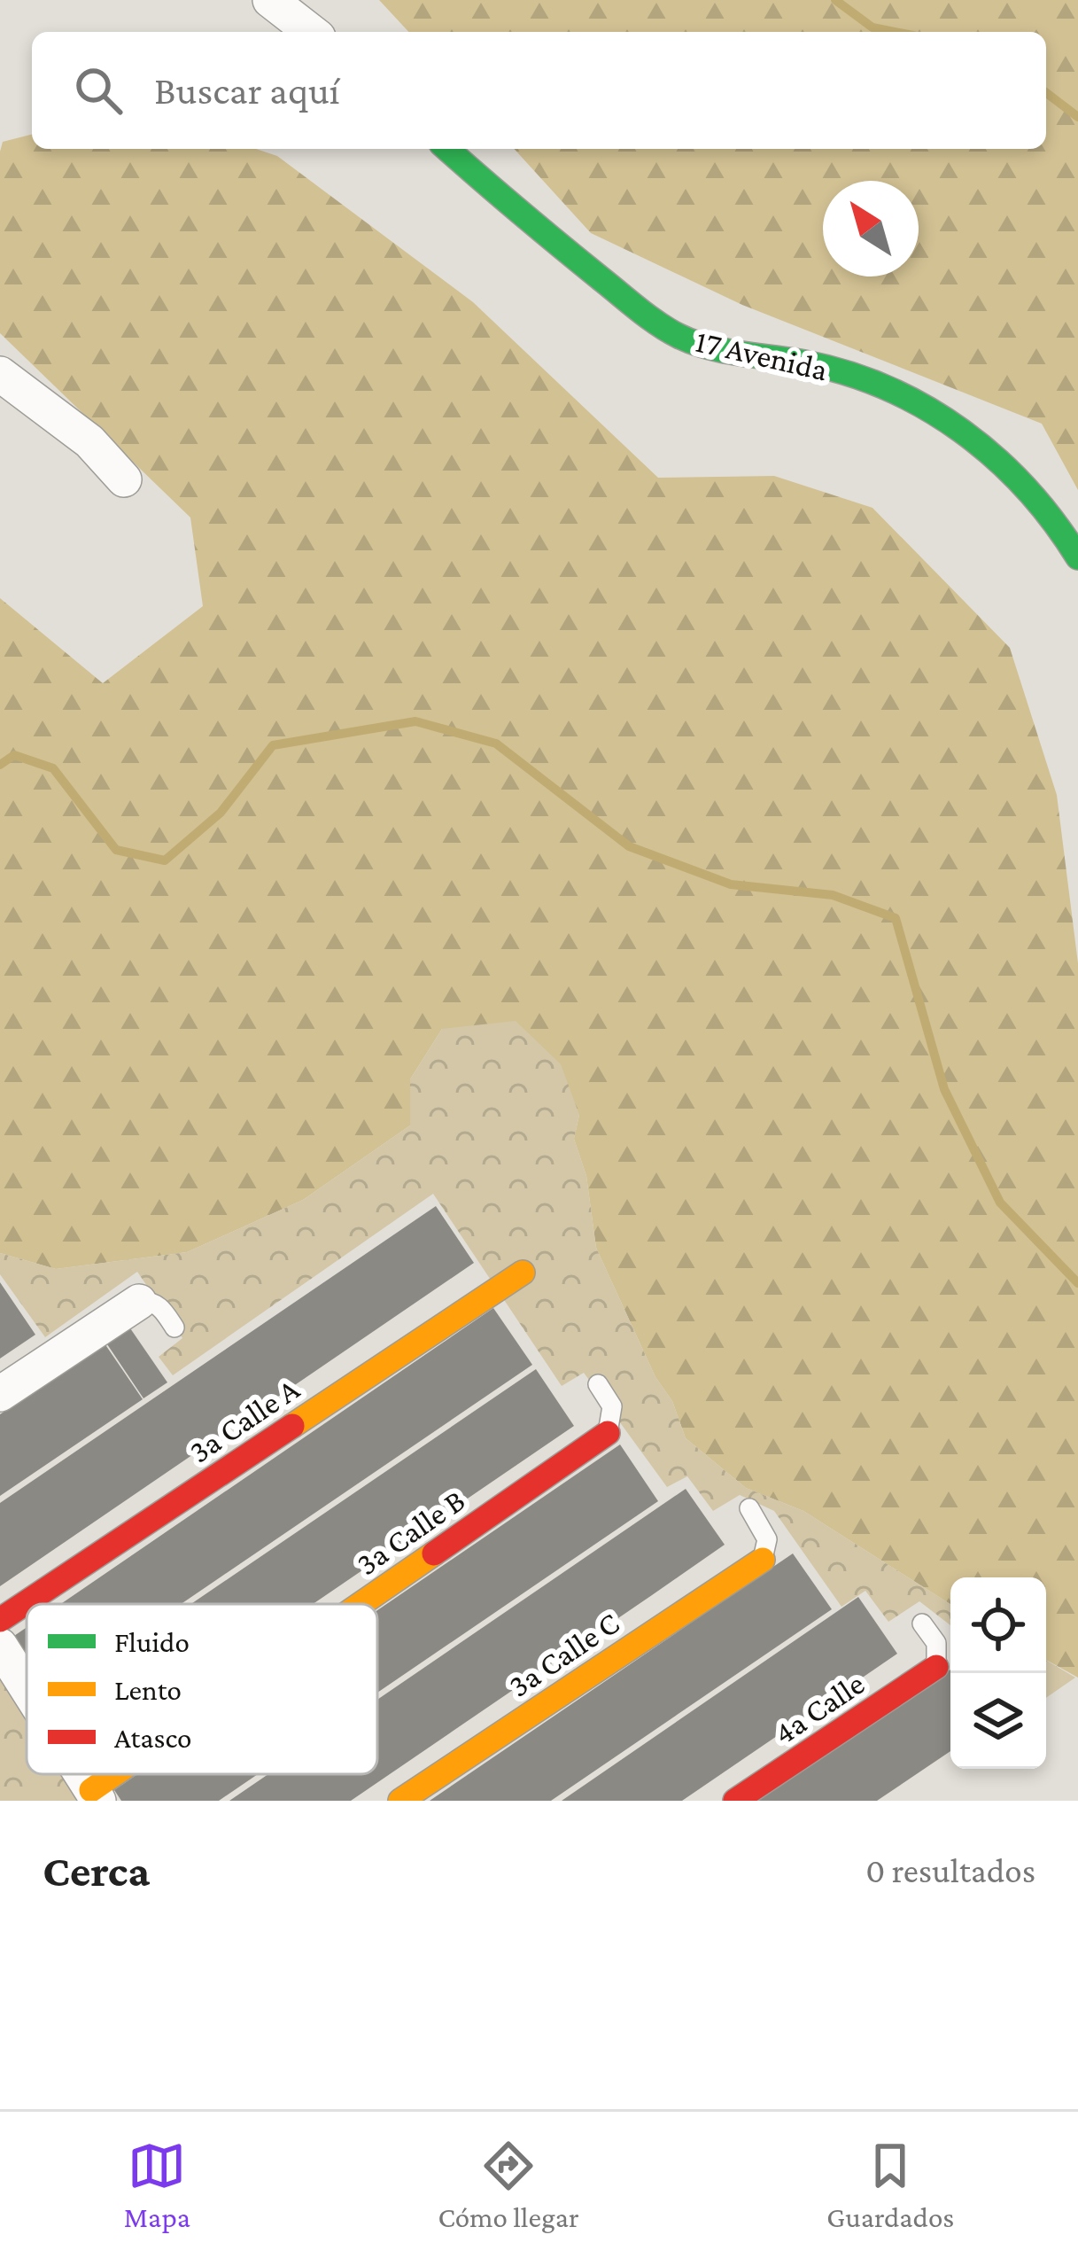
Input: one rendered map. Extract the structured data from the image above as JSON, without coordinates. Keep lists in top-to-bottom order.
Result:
{
  "streets": {
    "street": [
      "17 Avenida",
      "3a Calle A",
      "3a Calle B",
      "3a Calle C",
      "4a Calle"
    ]
  },
  "legend": ["Fluido", "Lento", "Atasco"],
  "north": "top left",
  "page": {
    "search": "Buscar aquí",
    "heading": ["Cerca", "0 resultados"],
    "nav": ["Mapa", "Cómo llegar", "Guardados"]
  }
}
